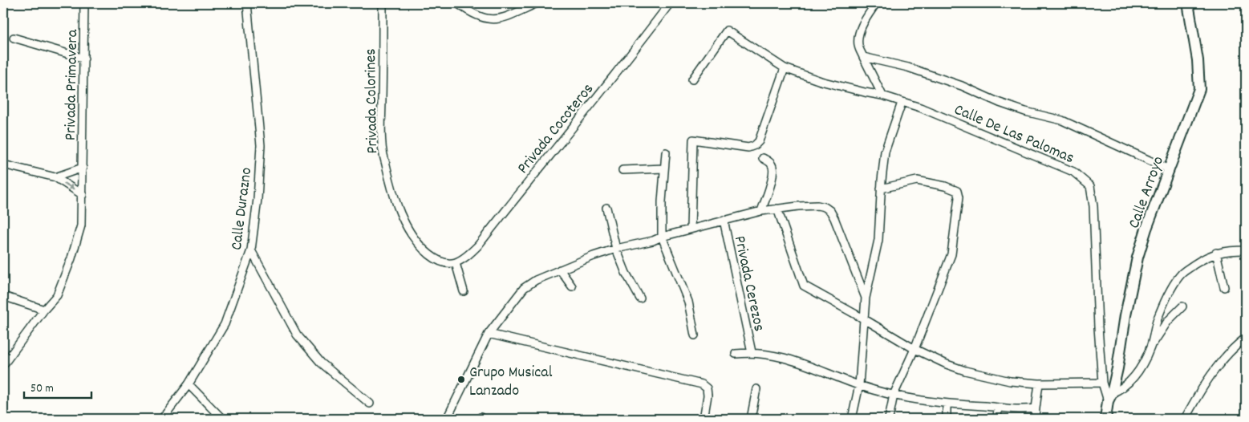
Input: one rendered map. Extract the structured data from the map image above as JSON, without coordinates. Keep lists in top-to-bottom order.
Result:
{
  "streets": {
    "street": [
      "Privada Primavera",
      "Privada Colorines",
      "Privada Cocoteros",
      "Calle De Las Palomas",
      "Calle Arroyo",
      "Calle Durazno",
      "Privada Cerezos"
    ]
  },
  "crossings": [
    ["Privada Colorines", "Privada Cocoteros"],
    ["Calle De Las Palomas", "Calle Arroyo"]
  ],
  "places": ["Grupo Musical Lanzado"],
  "scale_bar": "50 m"
}
